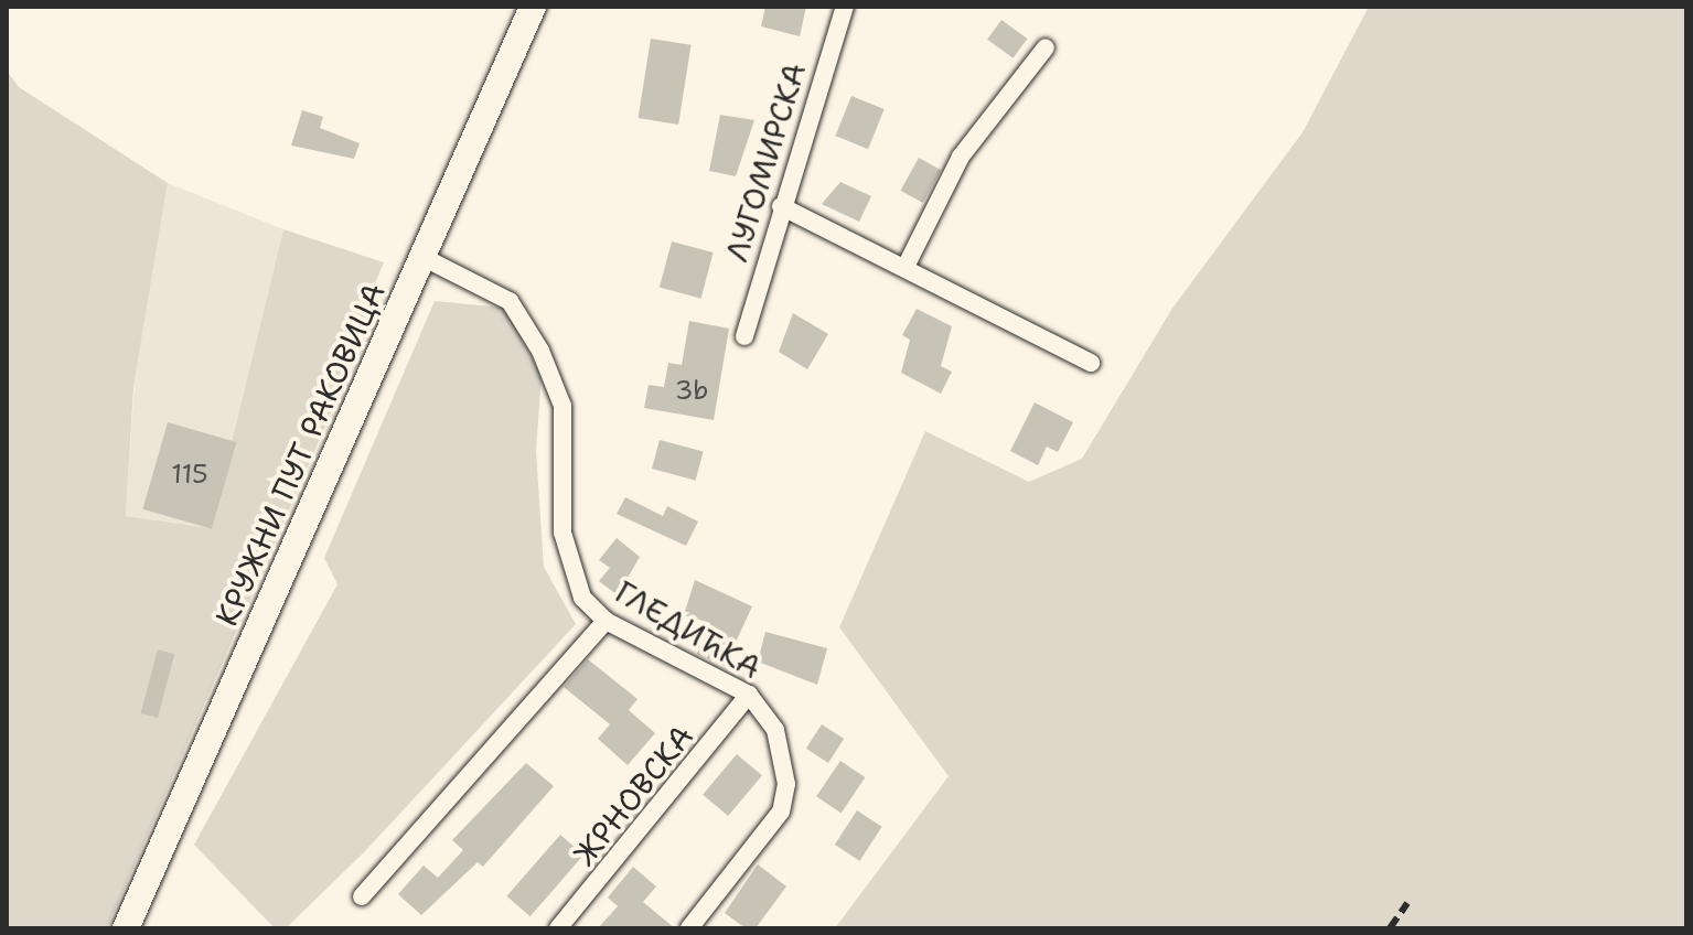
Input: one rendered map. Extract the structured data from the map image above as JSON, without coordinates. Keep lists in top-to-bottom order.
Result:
{
  "streets": {
    "main road": ["КРУЖНИ ПУТ РАКОВИЦА"],
    "street": ["ЛУГОМИРСКА", "ГЛЕДИЋКА", "ЖРНОВСКА"]
  },
  "crossings": [
    ["КРУЖНИ ПУТ РАКОВИЦА", "ГЛЕДИЋКА"],
    ["ГЛЕДИЋКА", "ЖРНОВСКА"]
  ],
  "house_numbers": ["3b", "115"]
}
